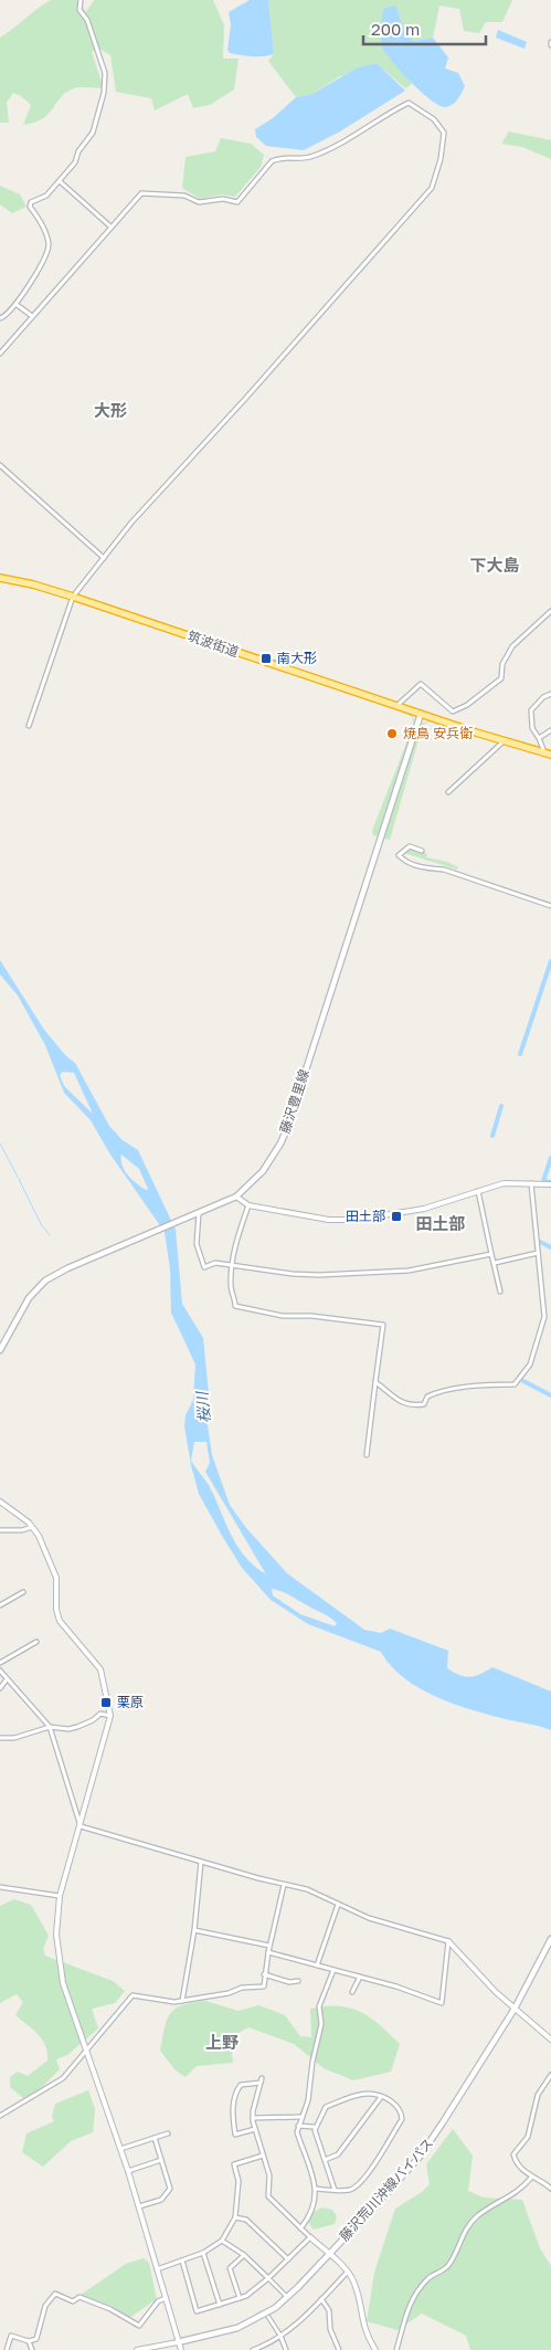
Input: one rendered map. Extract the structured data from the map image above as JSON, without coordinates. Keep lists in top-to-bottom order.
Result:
{
  "streets": {
    "highway": ["筑波街道"],
    "main road": ["藤沢豊里線", "藤沢荒川沖線バイパス"]
  },
  "crossings": [
    ["筑波街道", "藤沢豊里線"]
  ],
  "districts": [
    "大形",
    "下大島",
    "田土部",
    "上野"
  ],
  "water": ["桜川"],
  "places": {
    "transit": ["南大形", "田土部", "栗原"],
    "other": ["焼鳥 安兵衛"]
  },
  "scale_bar": "200 m"
}
